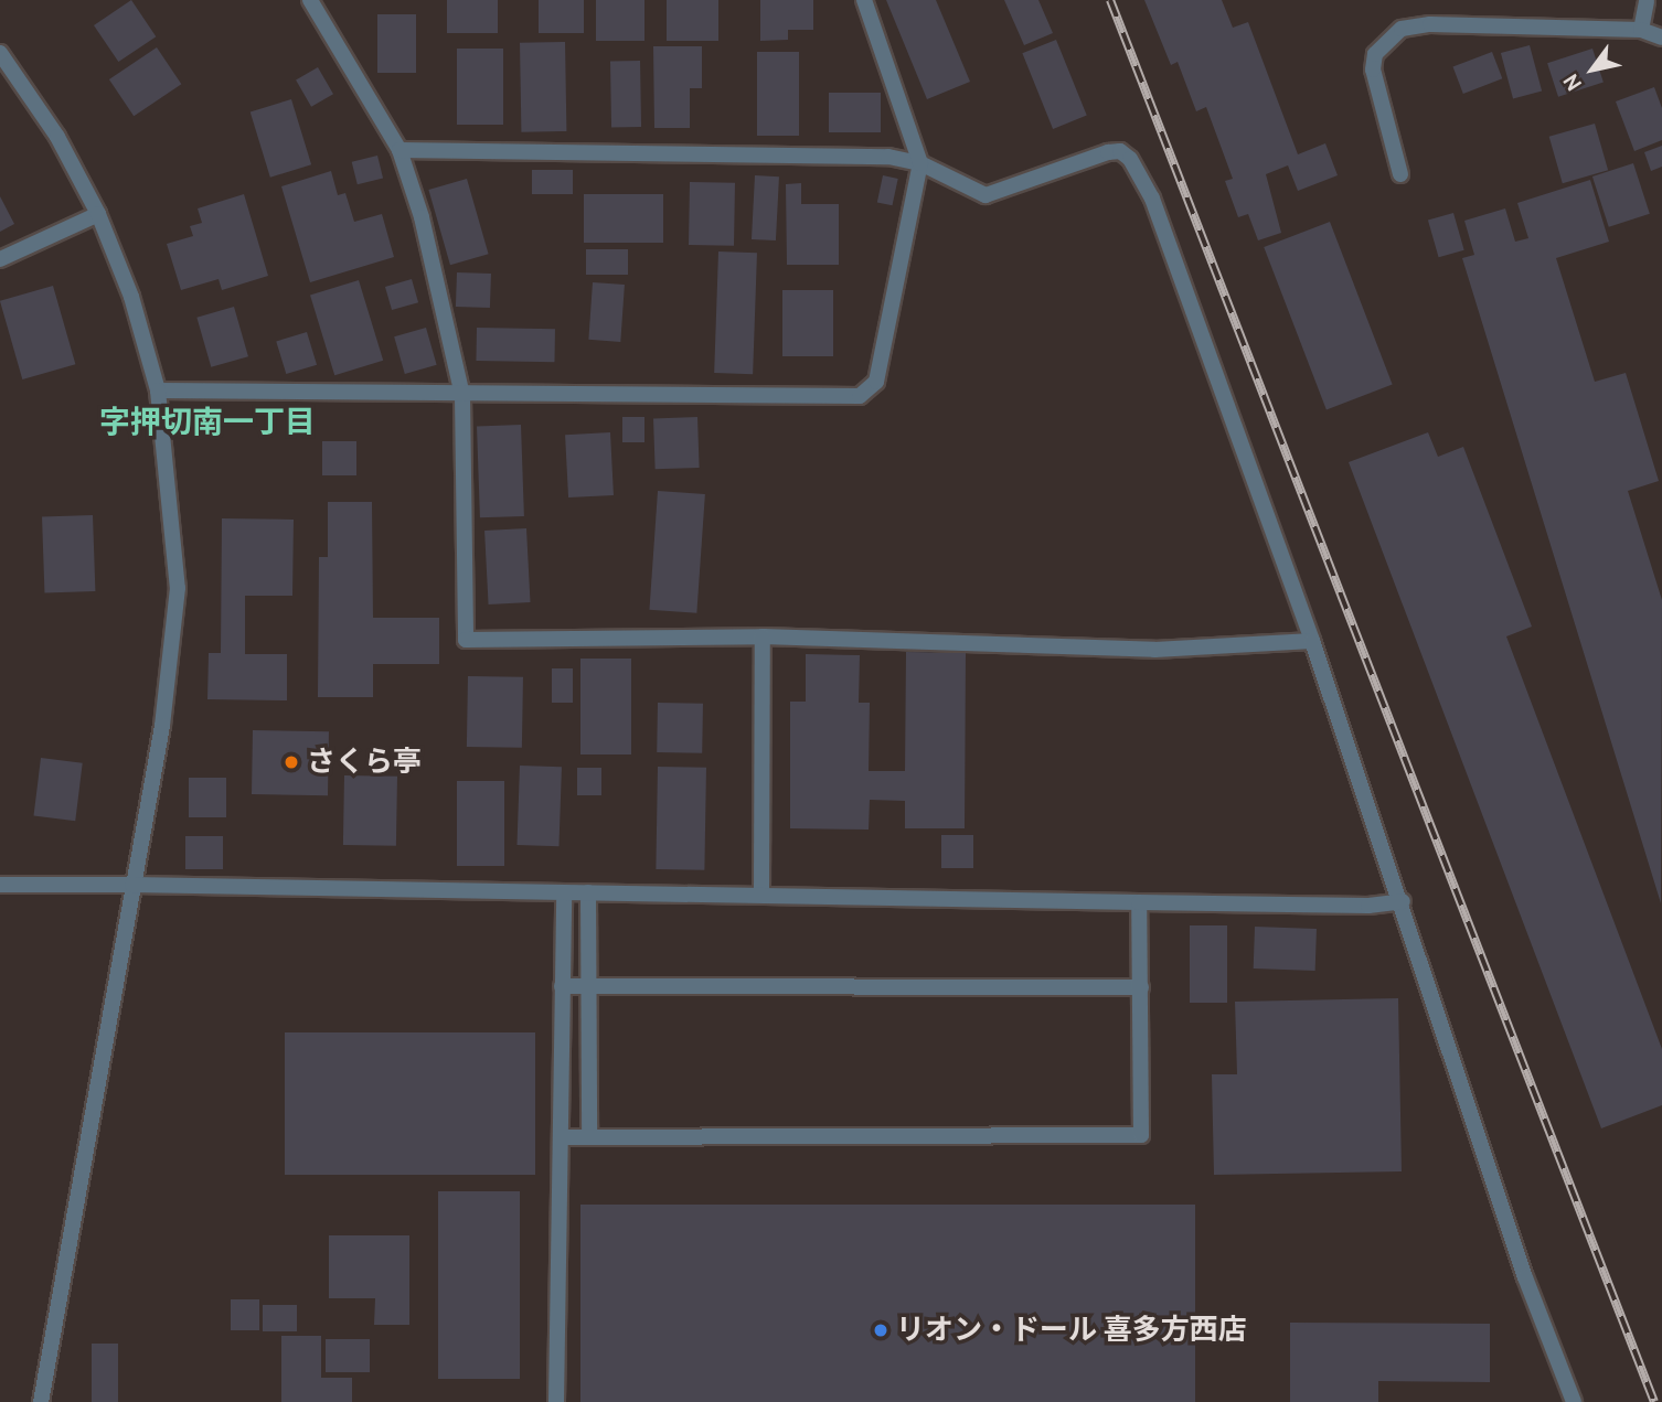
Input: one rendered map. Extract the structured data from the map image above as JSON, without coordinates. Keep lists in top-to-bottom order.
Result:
{
  "districts": ["字押切南一丁目"],
  "places": ["さくら亭", "リオン・ドール 喜多方西店"],
  "north": "bottom left"
}
